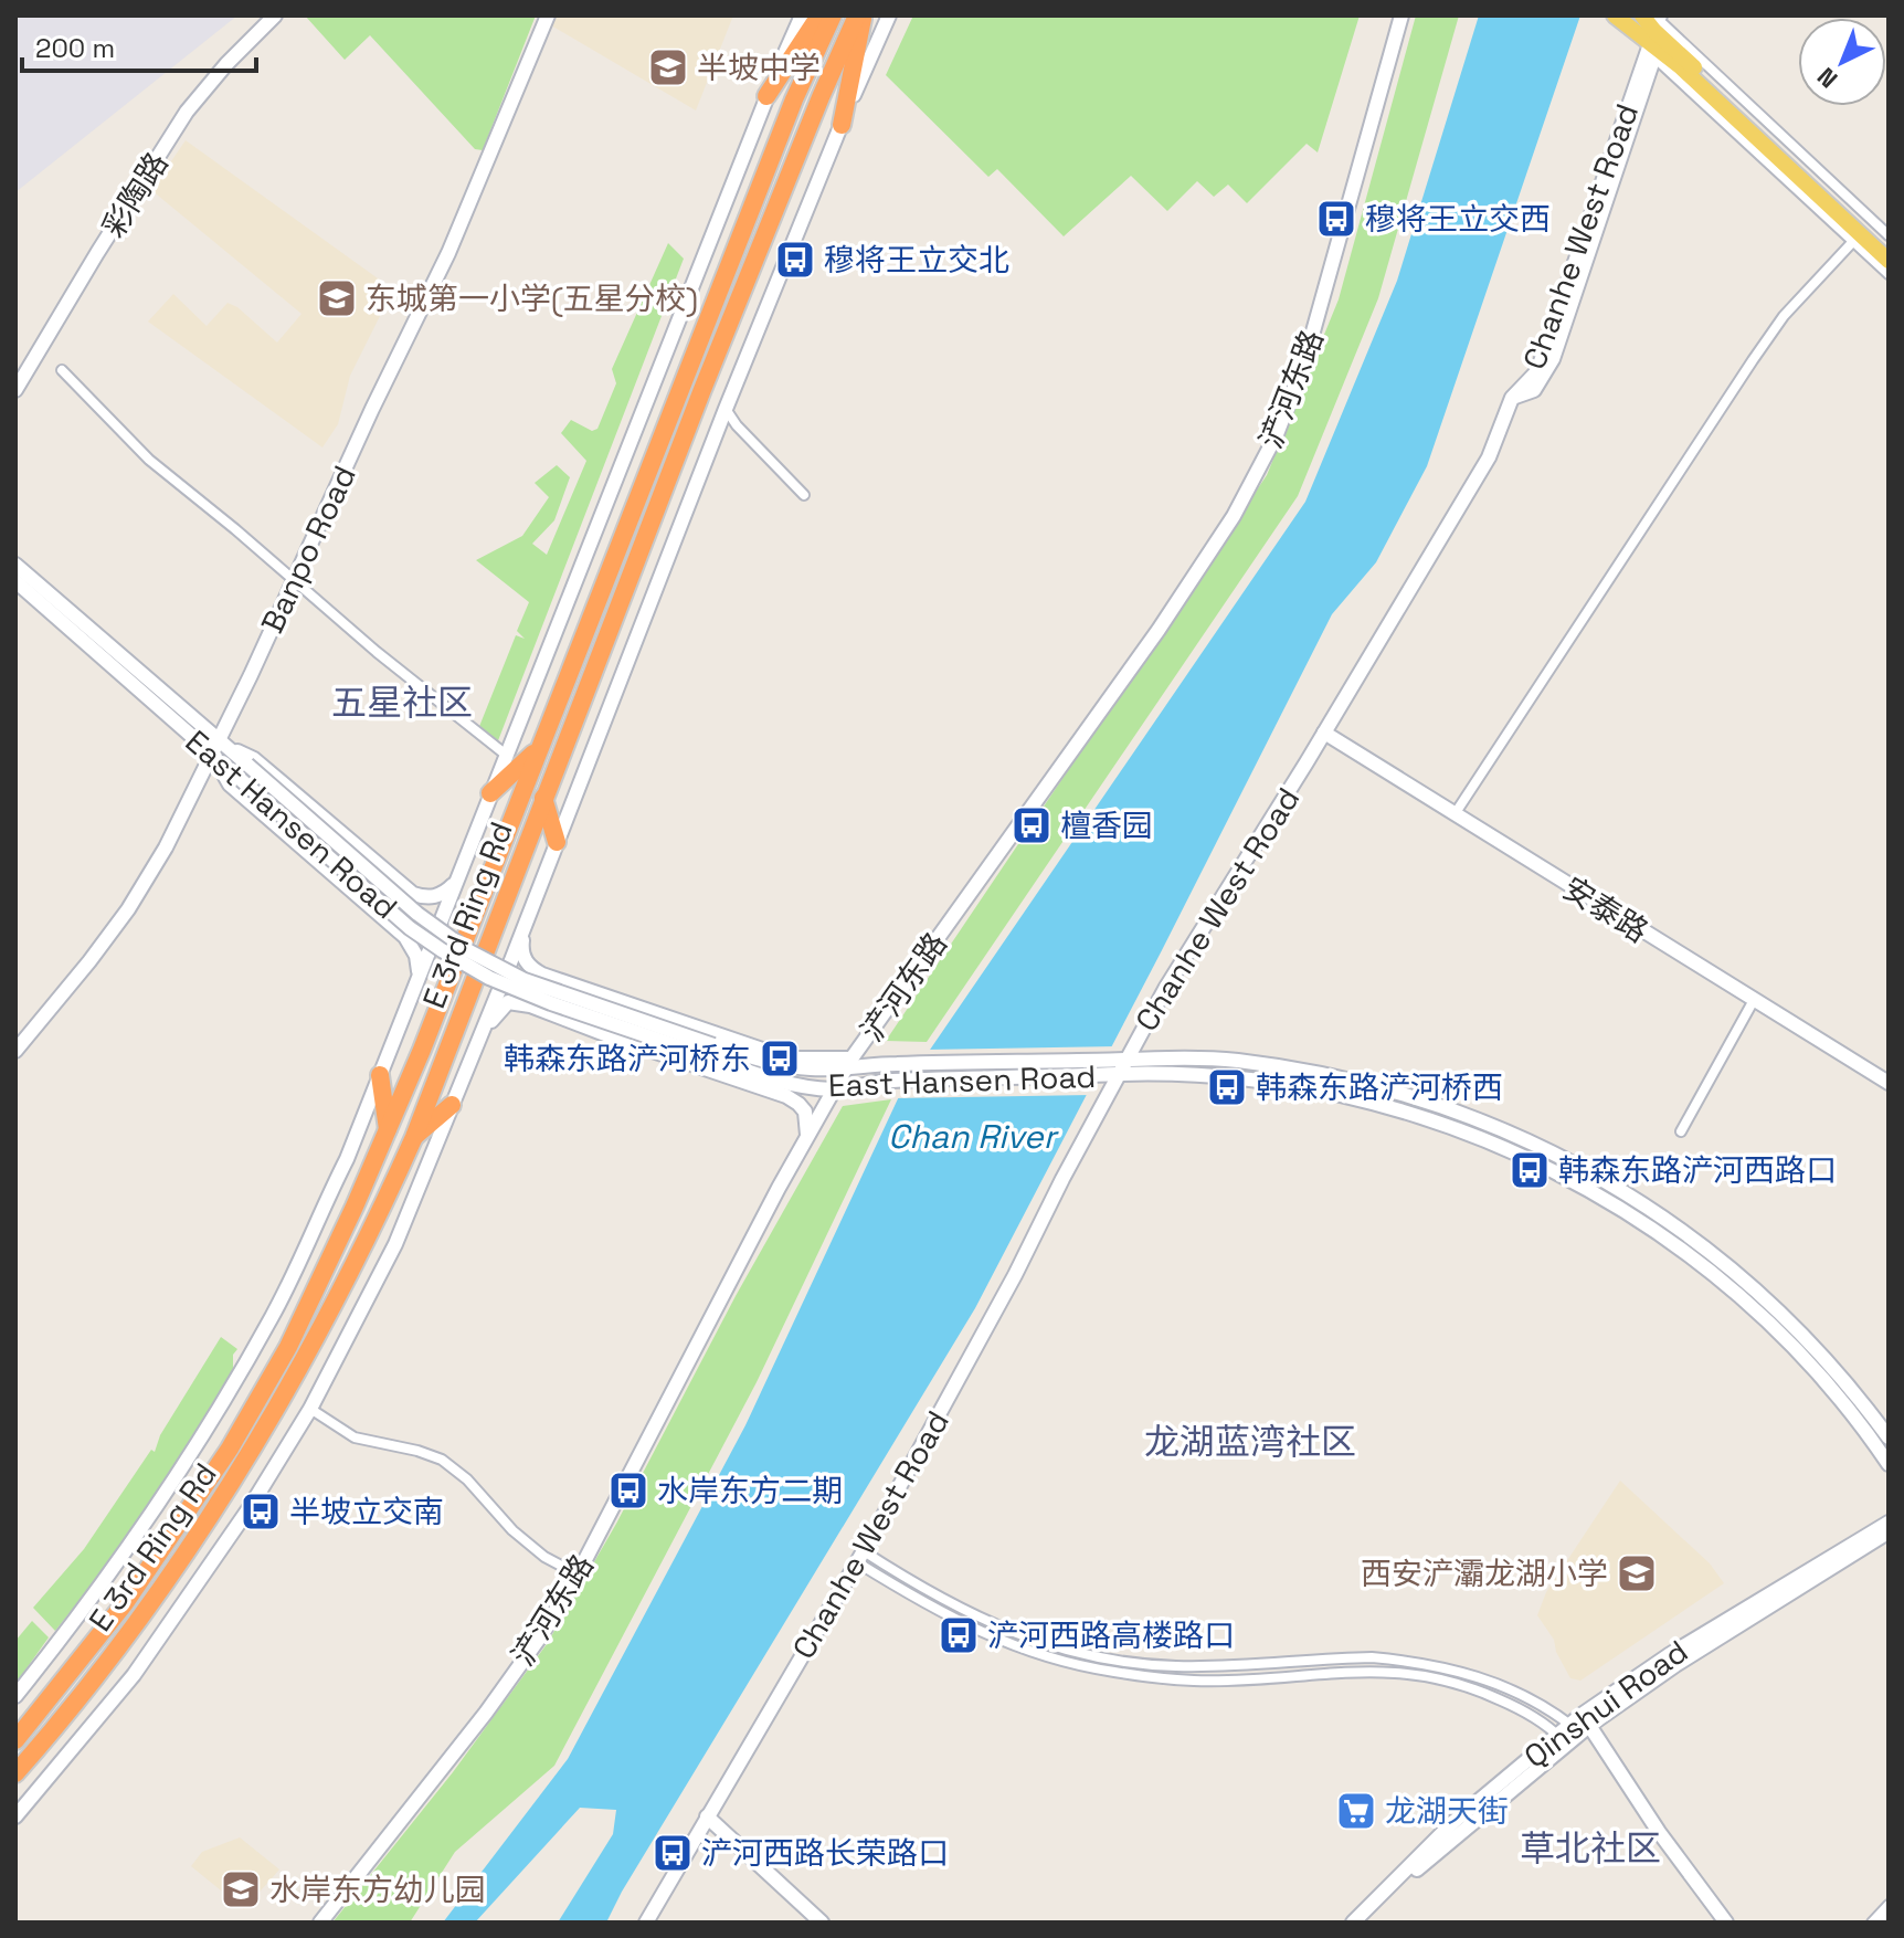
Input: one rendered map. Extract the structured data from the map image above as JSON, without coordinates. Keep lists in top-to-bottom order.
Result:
{
  "streets": {
    "highway": ["E 3rd Ring Rd"],
    "main road": [
      "彩陶路",
      "Chanhe West Road",
      "浐河东路",
      "Banpo Road",
      "East Hansen Road",
      "安泰路",
      "Qinshui Road"
    ]
  },
  "crossings": [
    ["Chanhe West Road", "East Hansen Road"],
    ["Chanhe West Road", "安泰路"],
    ["浐河东路", "East Hansen Road"],
    ["Banpo Road", "East Hansen Road"]
  ],
  "districts": ["五星社区", "龙湖蓝湾社区", "草北社区"],
  "water": ["Chan River"],
  "places": {
    "school or university": [
      "半坡中学",
      "东城第一小学(五星分校)",
      "西安浐灞龙湖小学",
      "水岸东方幼儿园"
    ],
    "bus stop": [
      "穆将王立交西",
      "穆将王立交北",
      "檀香园",
      "韩森东路浐河桥东",
      "韩森东路浐河桥西",
      "韩森东路浐河西路口",
      "水岸东方二期",
      "半坡立交南",
      "浐河西路高楼路口",
      "浐河西路长荣路口"
    ],
    "supermarket": ["龙湖天街"]
  },
  "scale_bar": "200 m",
  "north": "bottom left"
}
